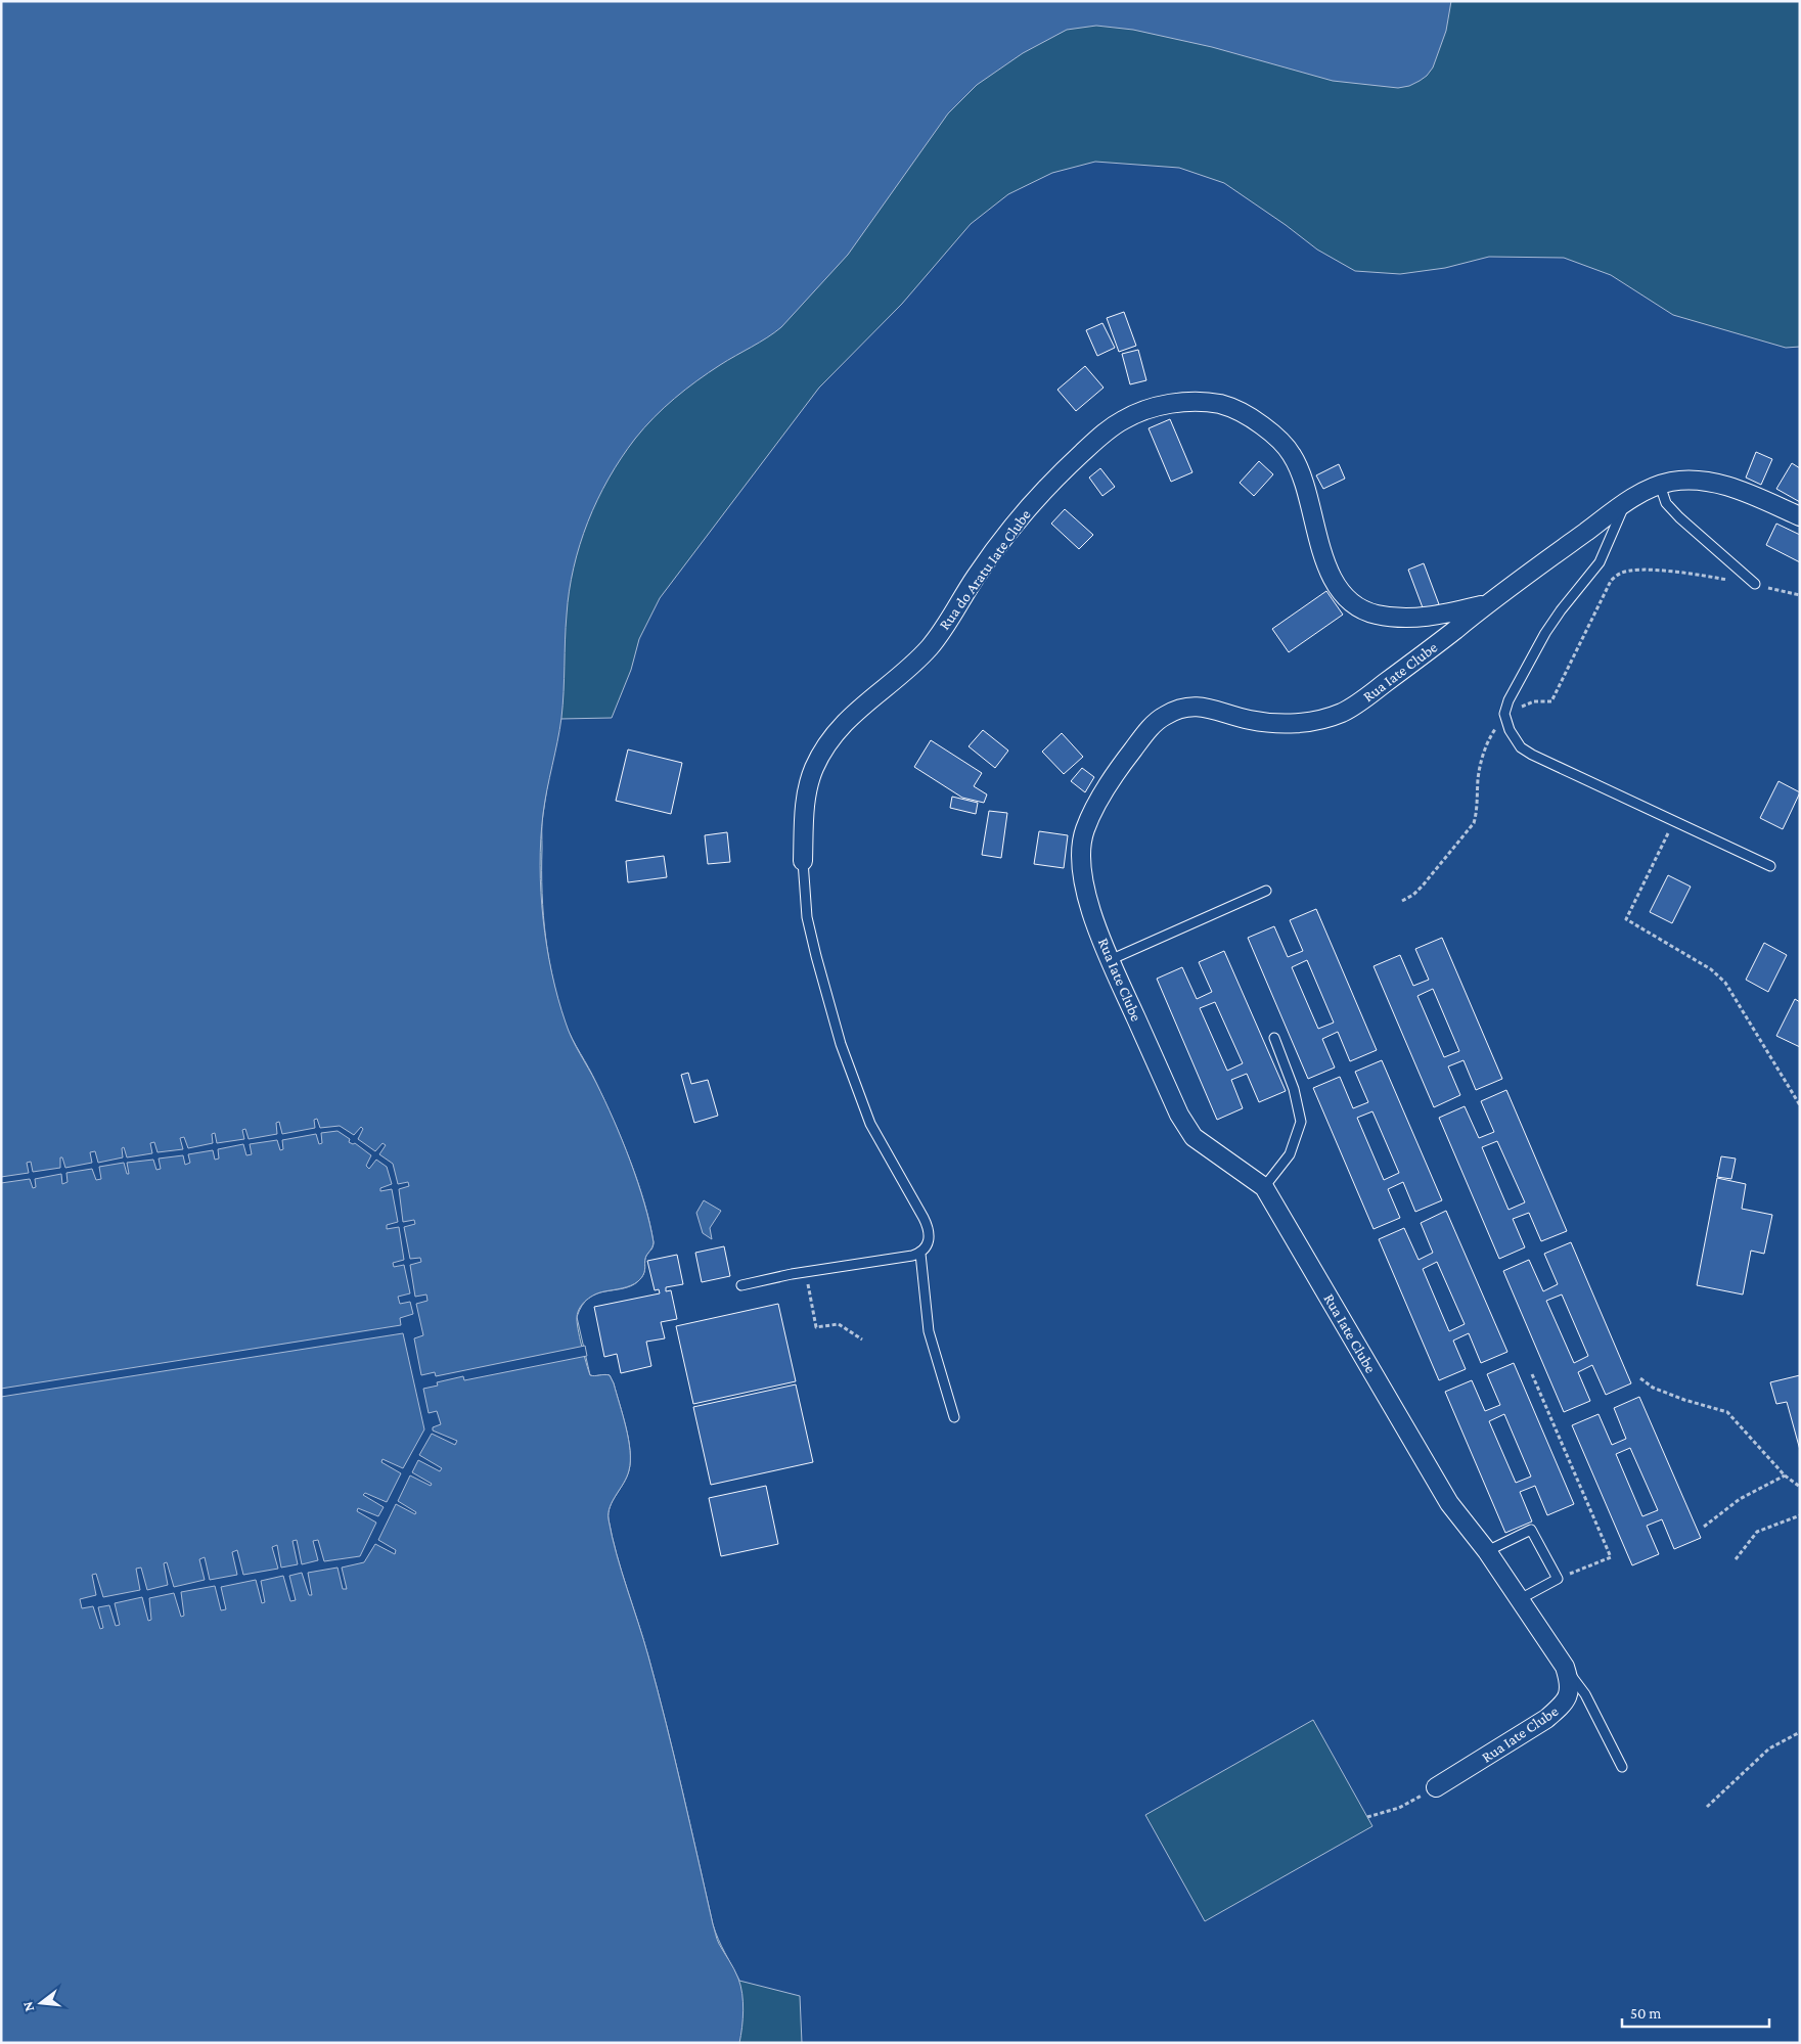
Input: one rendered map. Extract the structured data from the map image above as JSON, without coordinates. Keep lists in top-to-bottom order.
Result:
{
  "streets": {
    "street": ["Rua do Aratu Iate Clube", "Rua Iate Clube"]
  },
  "crossings": [
    ["Rua do Aratu Iate Clube", "Rua Iate Clube"]
  ],
  "scale_bar": "50 m",
  "north": "left"
}
